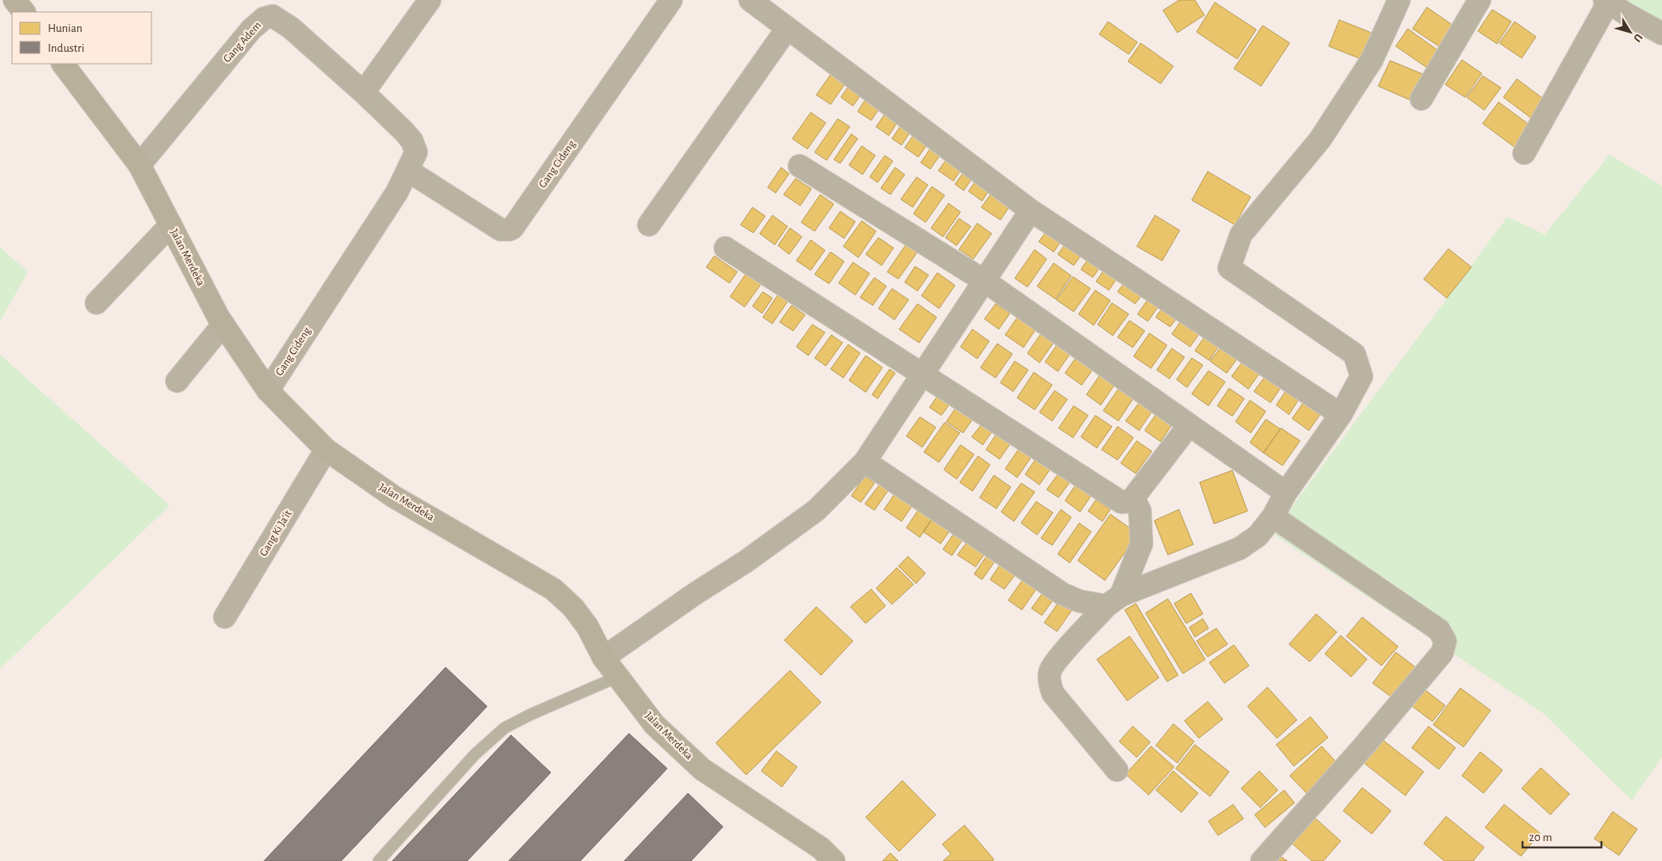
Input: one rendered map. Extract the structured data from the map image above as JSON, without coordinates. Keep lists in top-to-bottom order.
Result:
{
  "streets": {
    "street": [
      "Gang Adem",
      "Gang Cideng",
      "Jalan Merdeka",
      "Gang Ki Ja'it"
    ]
  },
  "crossings": [
    ["Gang Adem", "Gang Cideng"],
    ["Gang Adem", "Jalan Merdeka"],
    ["Gang Cideng", "Jalan Merdeka"],
    ["Jalan Merdeka", "Gang Ki Ja'it"]
  ],
  "legend": ["Hunian", "Industri"],
  "scale_bar": "20 m",
  "north": "bottom right"
}
